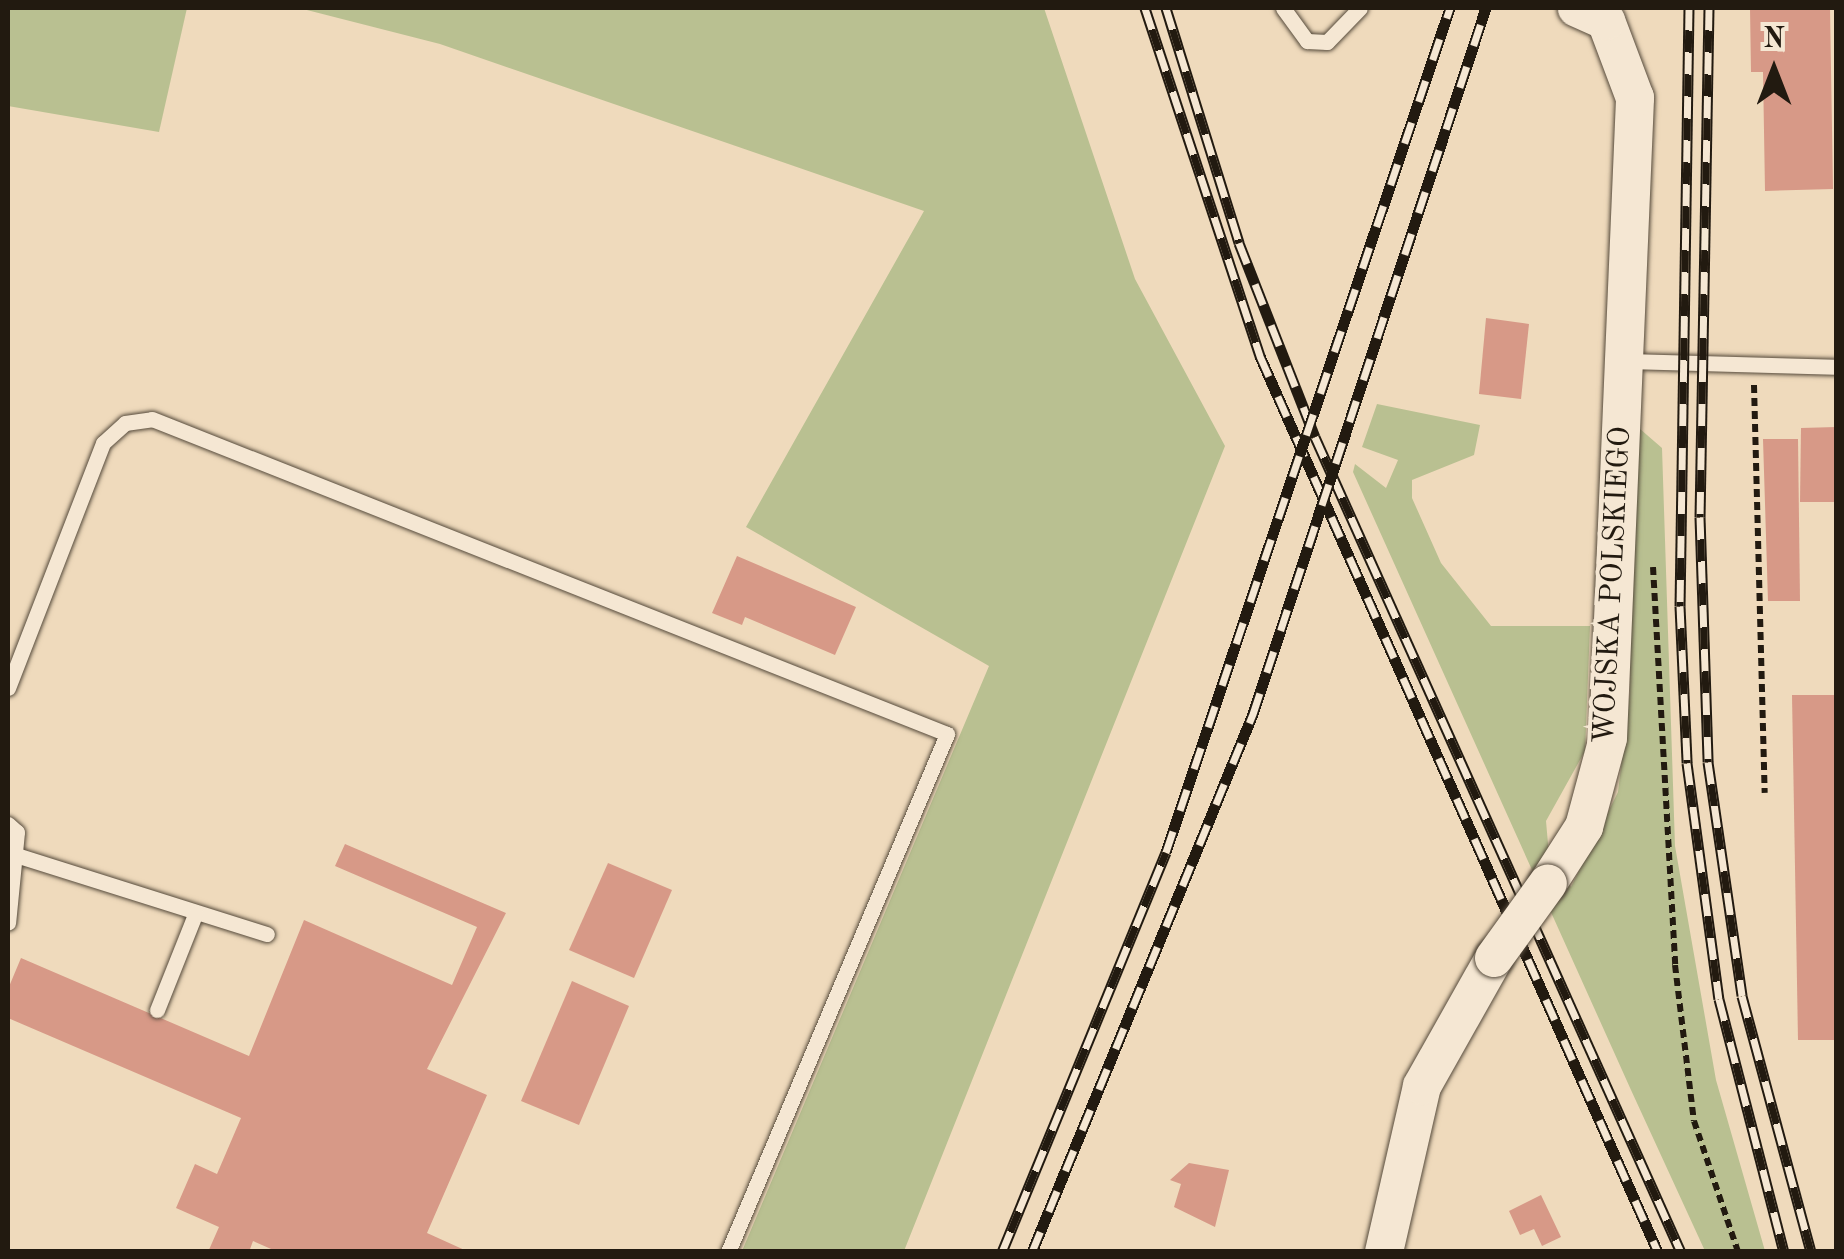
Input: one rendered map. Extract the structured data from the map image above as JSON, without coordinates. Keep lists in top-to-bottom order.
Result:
{
  "streets": {
    "street": ["WOJSKA POLSKIEGO"]
  },
  "north": "top"
}
